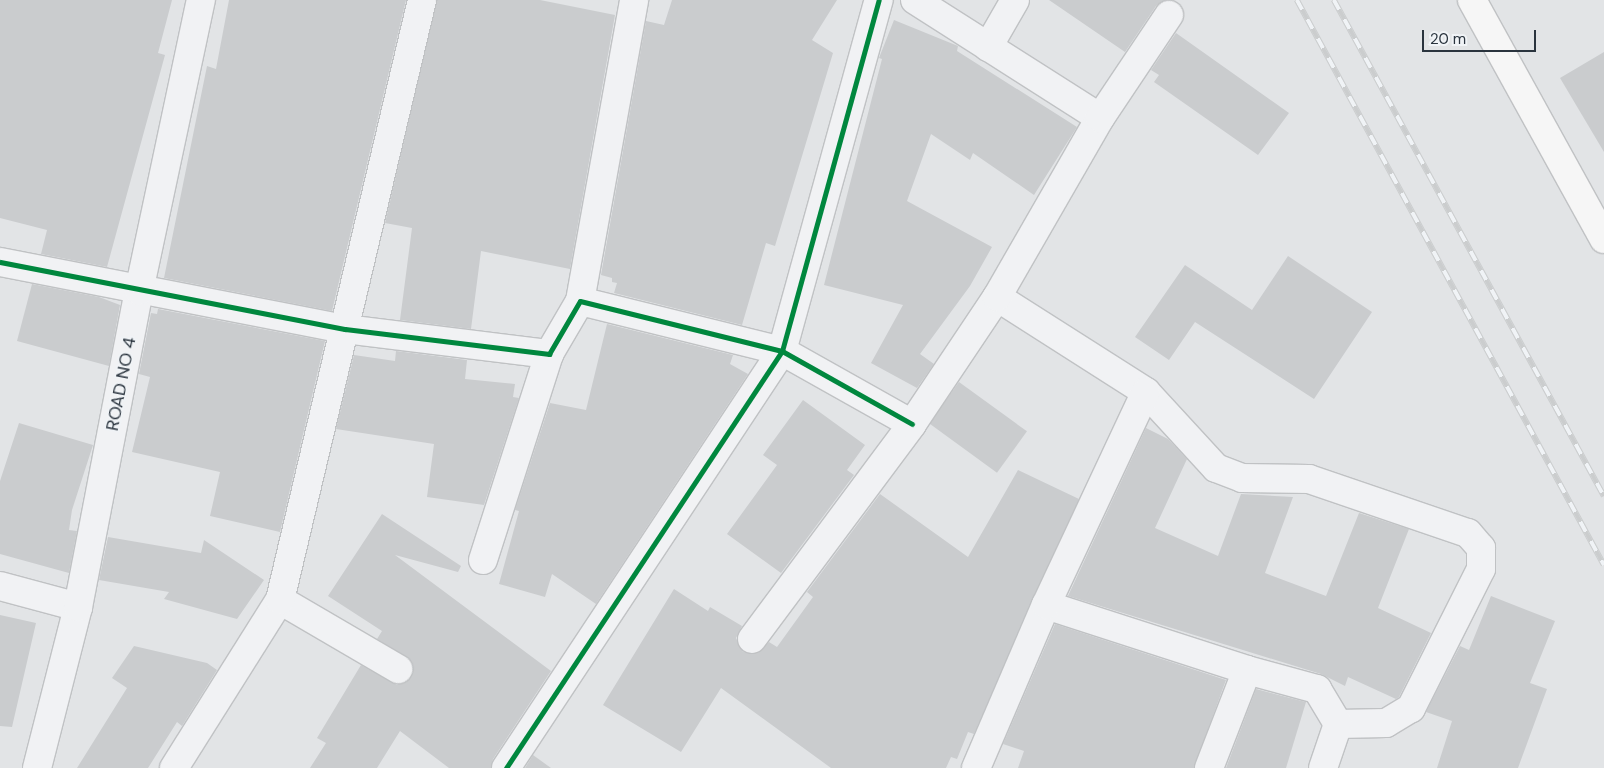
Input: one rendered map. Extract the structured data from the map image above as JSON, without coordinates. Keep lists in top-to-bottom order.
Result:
{
  "streets": {
    "street": ["ROAD NO 4"]
  },
  "scale_bar": "20 m"
}
